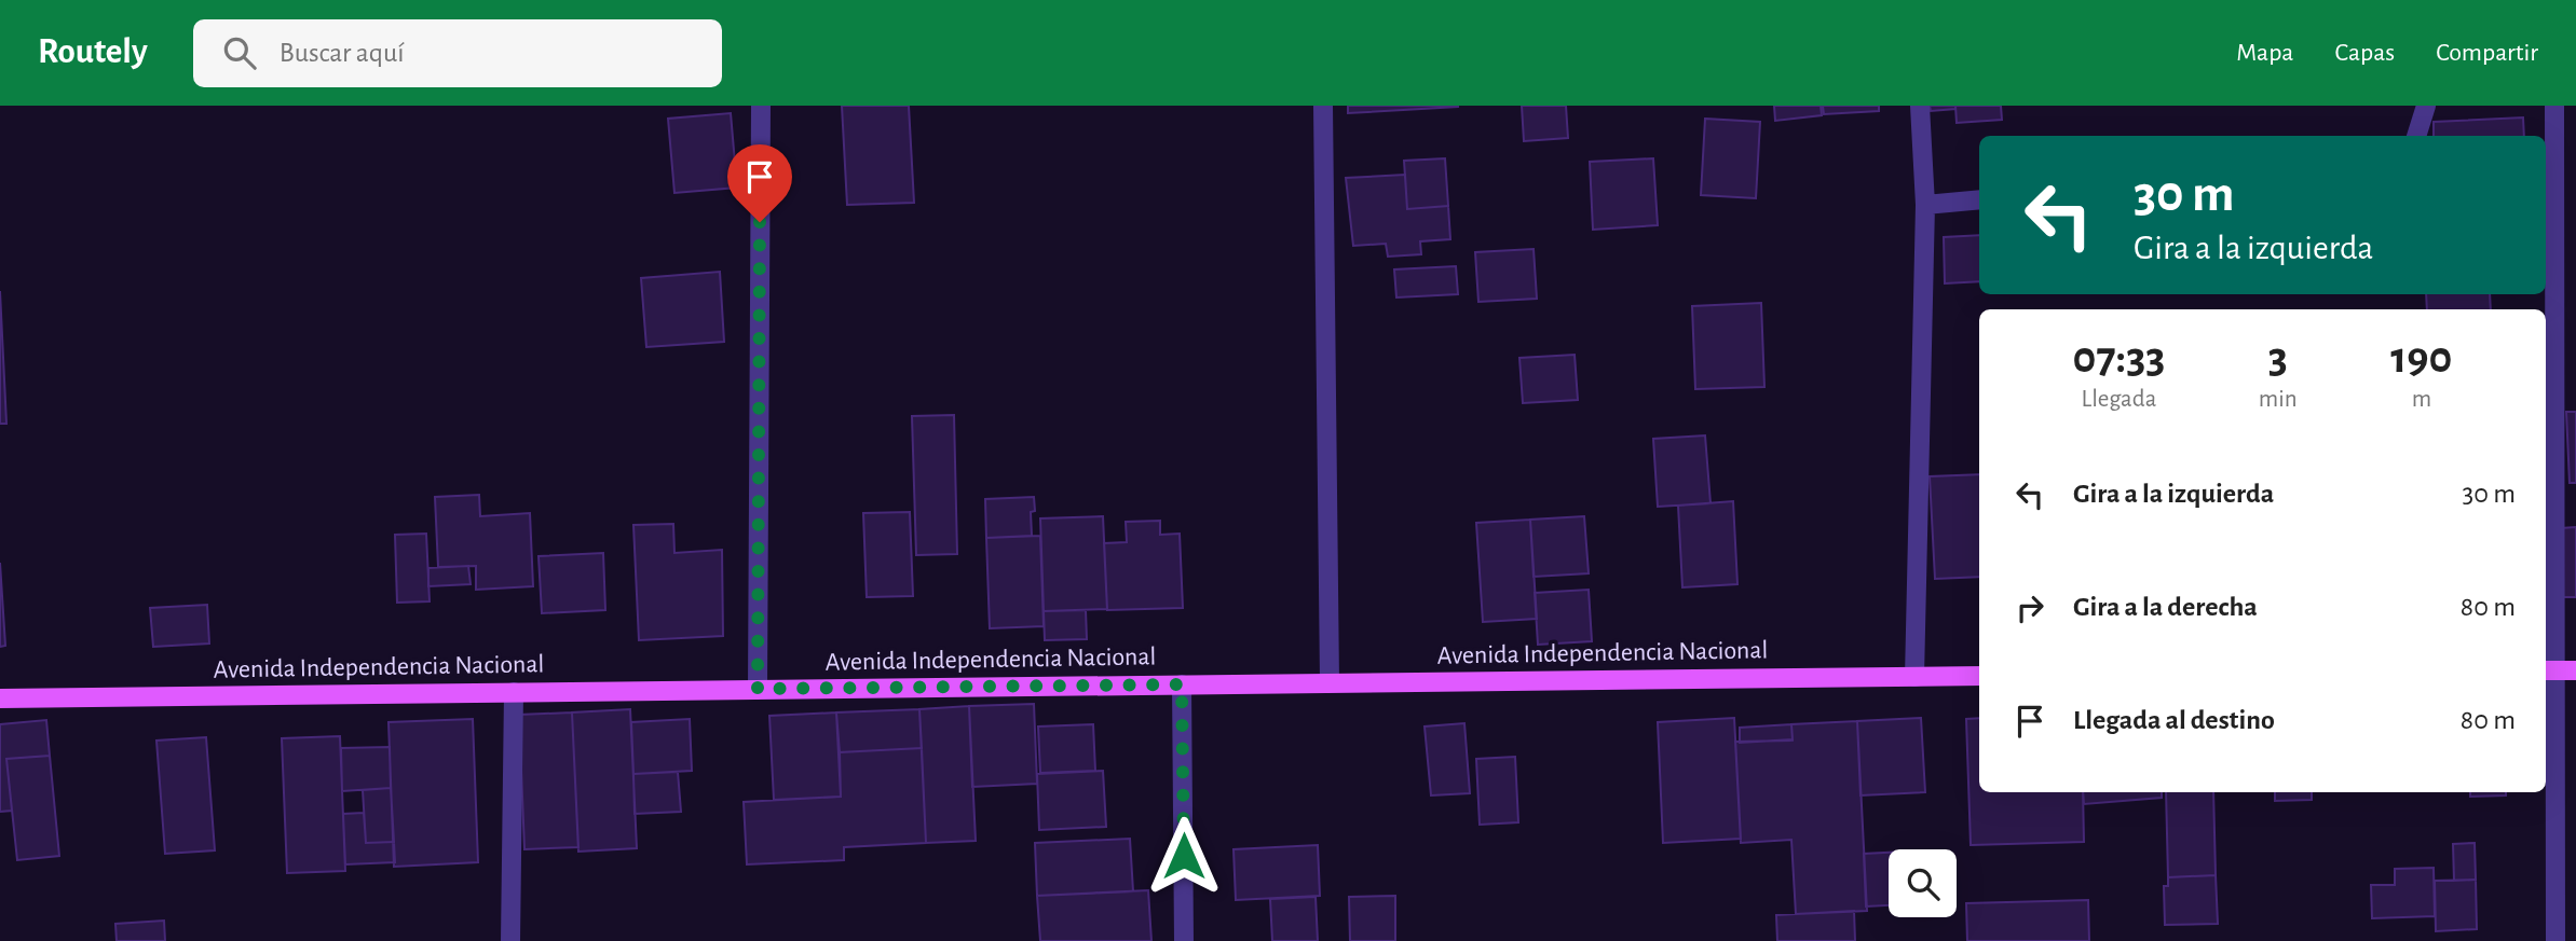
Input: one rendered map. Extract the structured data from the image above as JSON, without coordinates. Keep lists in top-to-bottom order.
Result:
{
  "streets": {
    "main road": ["Avenida Independencia Nacional"]
  },
  "page": {
    "header": "Routely",
    "search": "Buscar aquí",
    "nav": ["Mapa", "Capas", "Compartir"],
    "turn": ["30 m", "Gira a la izquierda"],
    "eta": [
      "07:33",
      "Llegada",
      "3",
      "min",
      "190",
      "m"
    ],
    "list": [
      {
        "name": "Gira a la izquierda",
        "value": "30 m"
      },
      {
        "name": "Gira a la derecha",
        "value": "80 m"
      },
      {
        "name": "Llegada al destino",
        "value": "80 m"
      }
    ]
  }
}
